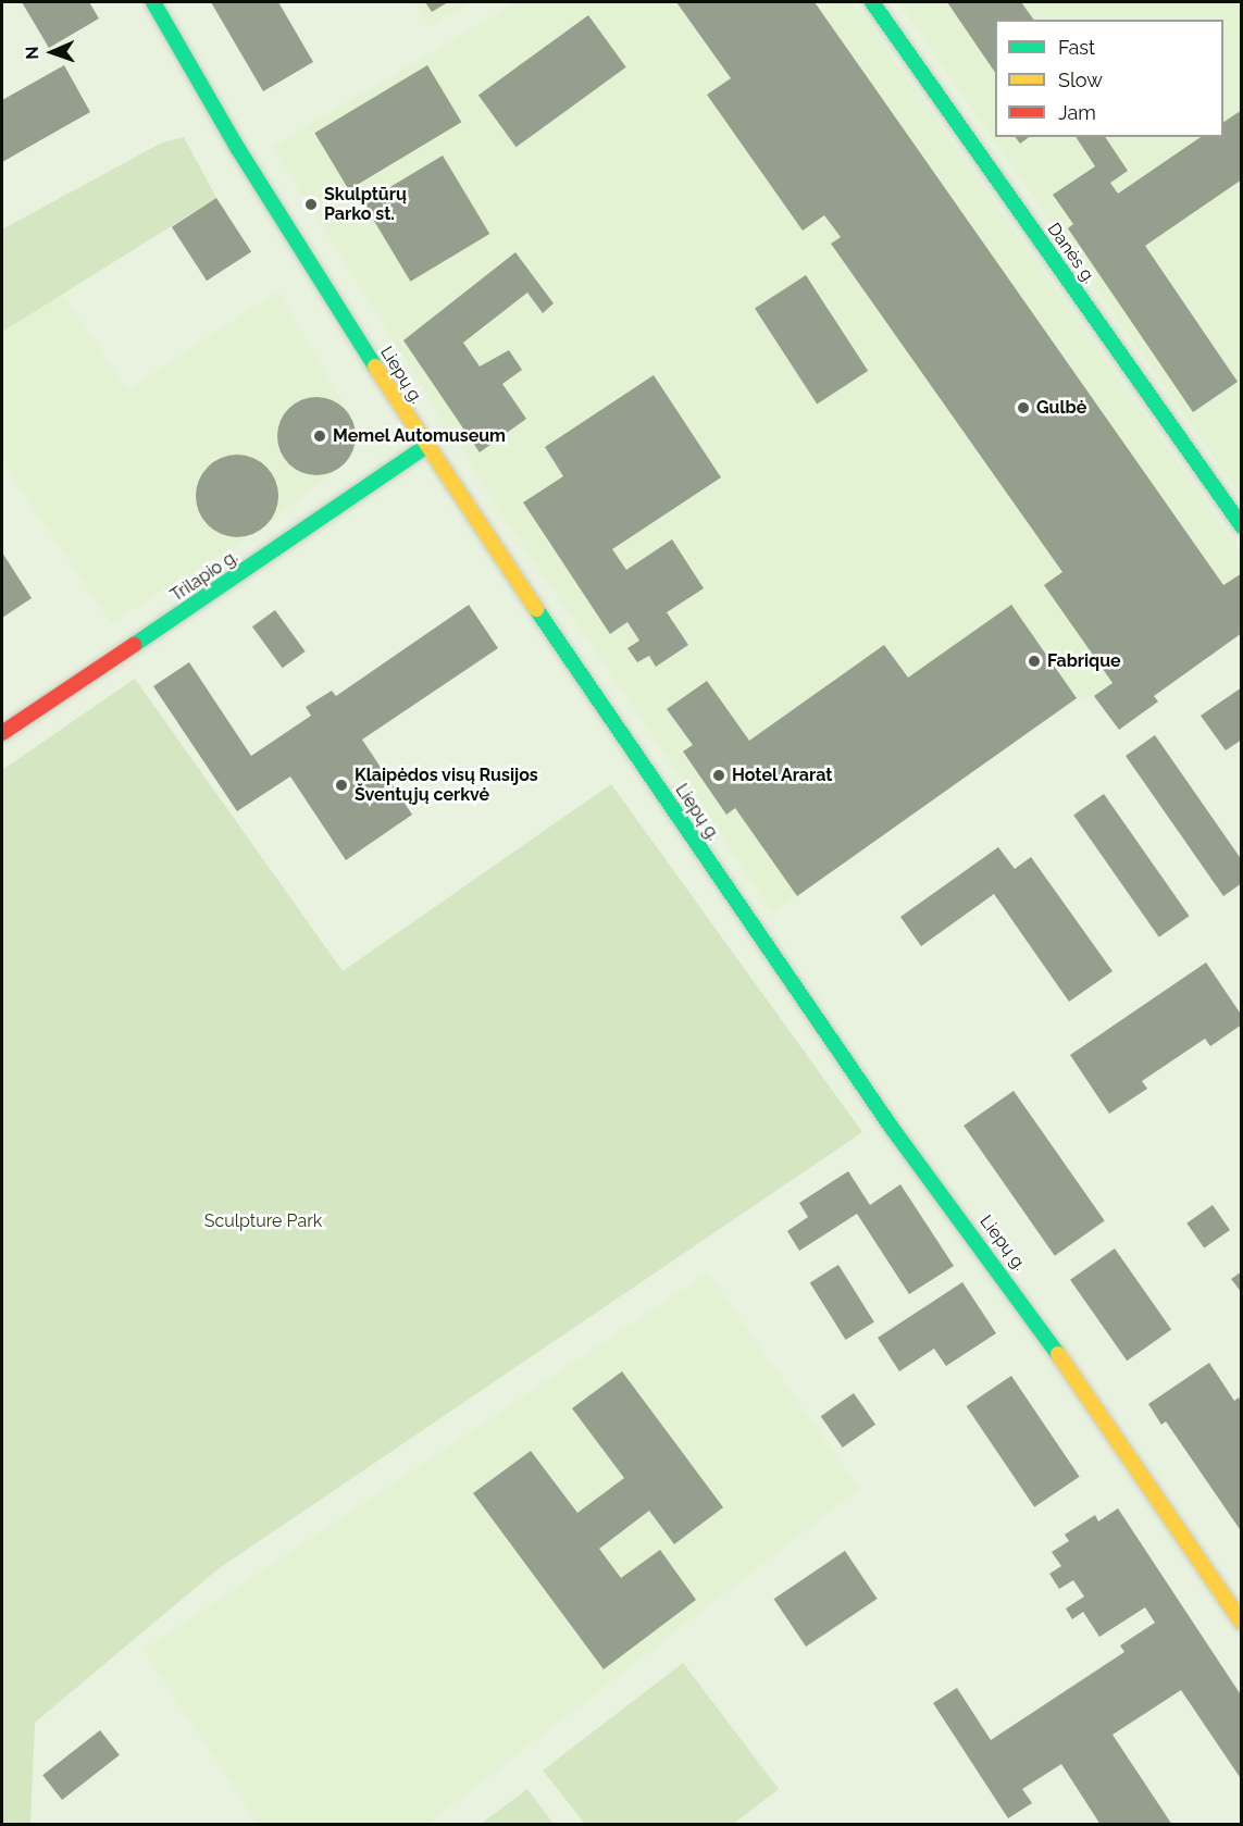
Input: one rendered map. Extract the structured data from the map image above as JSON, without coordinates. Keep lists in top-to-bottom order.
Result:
{
  "streets": {
    "main road": ["Danės g.", "Liepų g.", "Trilapio g."]
  },
  "crossings": [
    ["Liepų g.", "Trilapio g."]
  ],
  "parks": ["Sculpture Park"],
  "places": [
    "Skulptūrų Parko st.",
    "Gulbė",
    "Memel Automuseum",
    "Fabrique",
    "Hotel Ararat",
    "Klaipėdos visų Rusijos Šventųjų cerkvė"
  ],
  "legend": ["Fast", "Slow", "Jam"],
  "north": "left"
}
